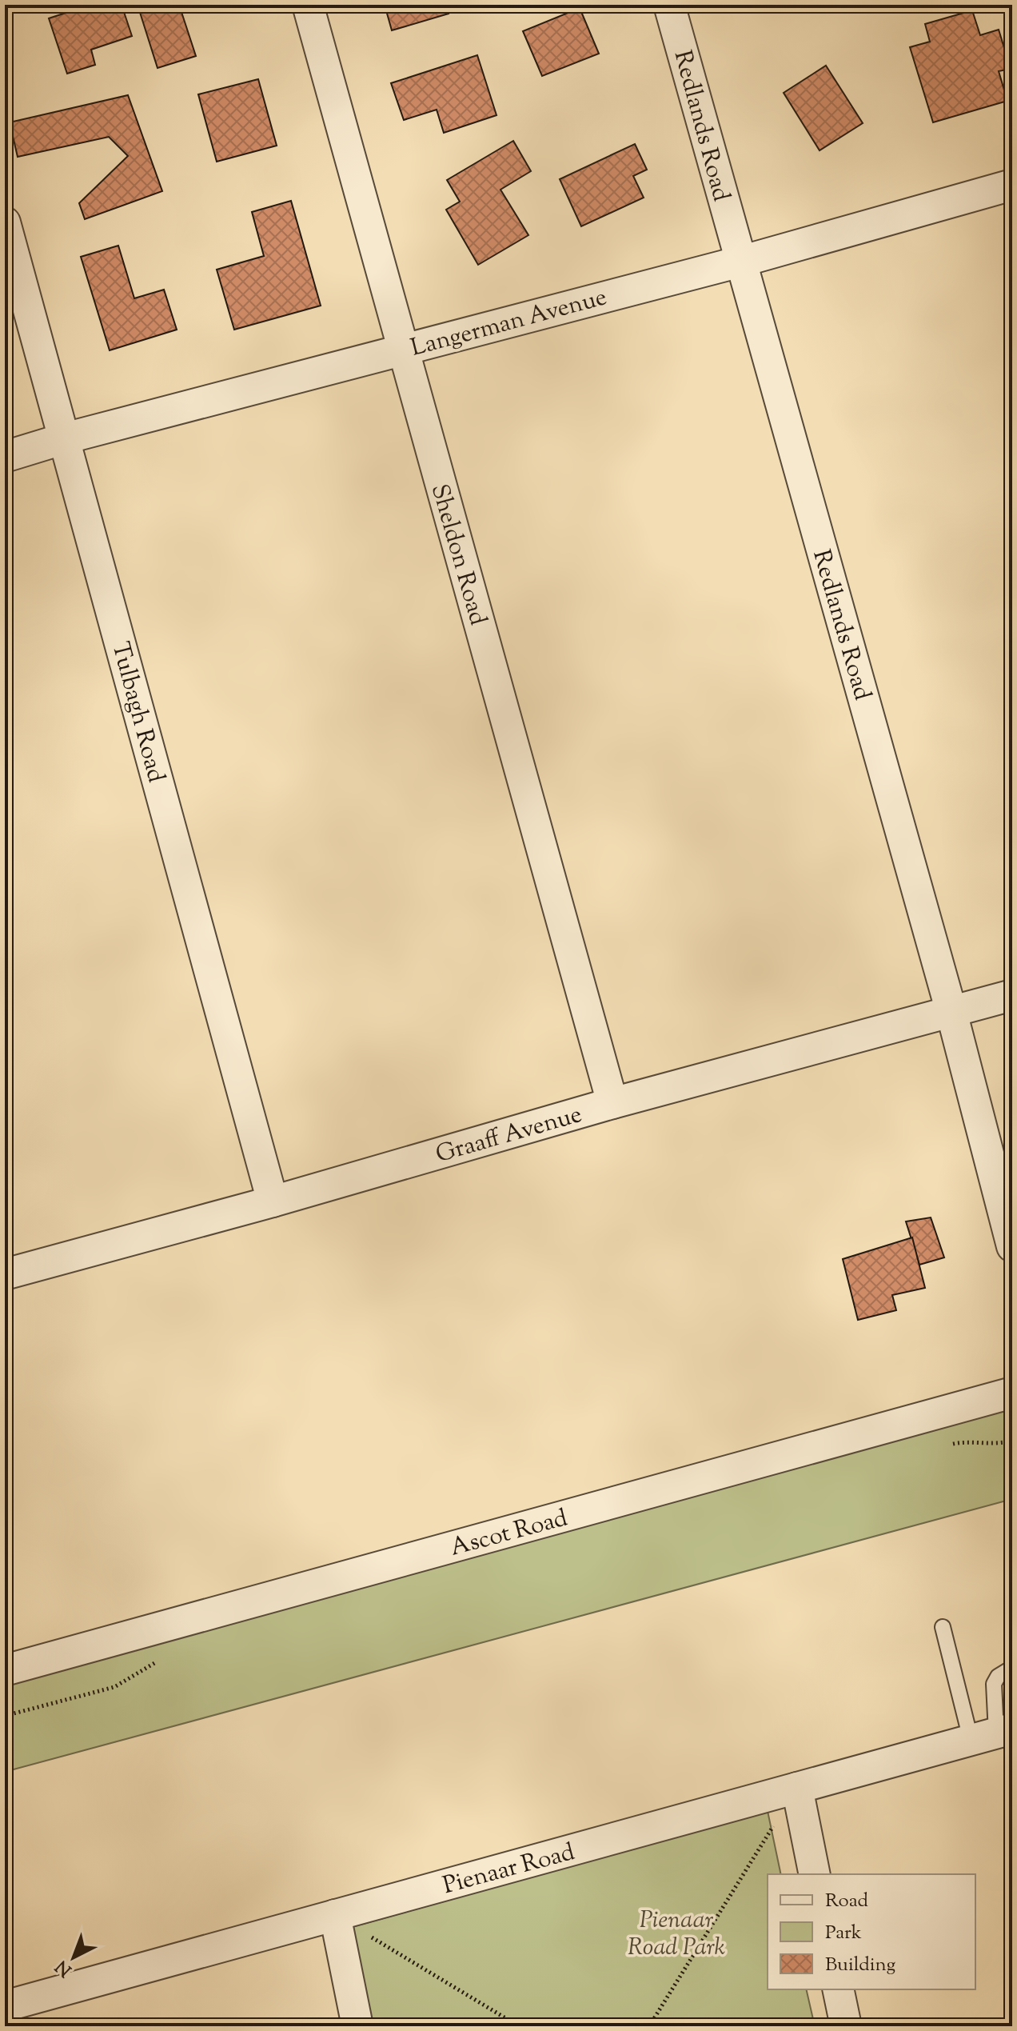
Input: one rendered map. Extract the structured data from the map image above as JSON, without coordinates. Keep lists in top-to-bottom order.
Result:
{
  "streets": {
    "street": [
      "Redlands Road",
      "Langerman Avenue",
      "Sheldon Road",
      "Tulbagh Road",
      "Graaff Avenue",
      "Ascot Road",
      "Pienaar Road"
    ]
  },
  "crossings": [
    ["Redlands Road", "Langerman Avenue"],
    ["Redlands Road", "Graaff Avenue"],
    ["Langerman Avenue", "Sheldon Road"],
    ["Langerman Avenue", "Tulbagh Road"],
    ["Sheldon Road", "Graaff Avenue"],
    ["Tulbagh Road", "Graaff Avenue"]
  ],
  "parks": ["Pienaar Road Park"],
  "legend": ["Road", "Park", "Building"],
  "north": "bottom left"
}
